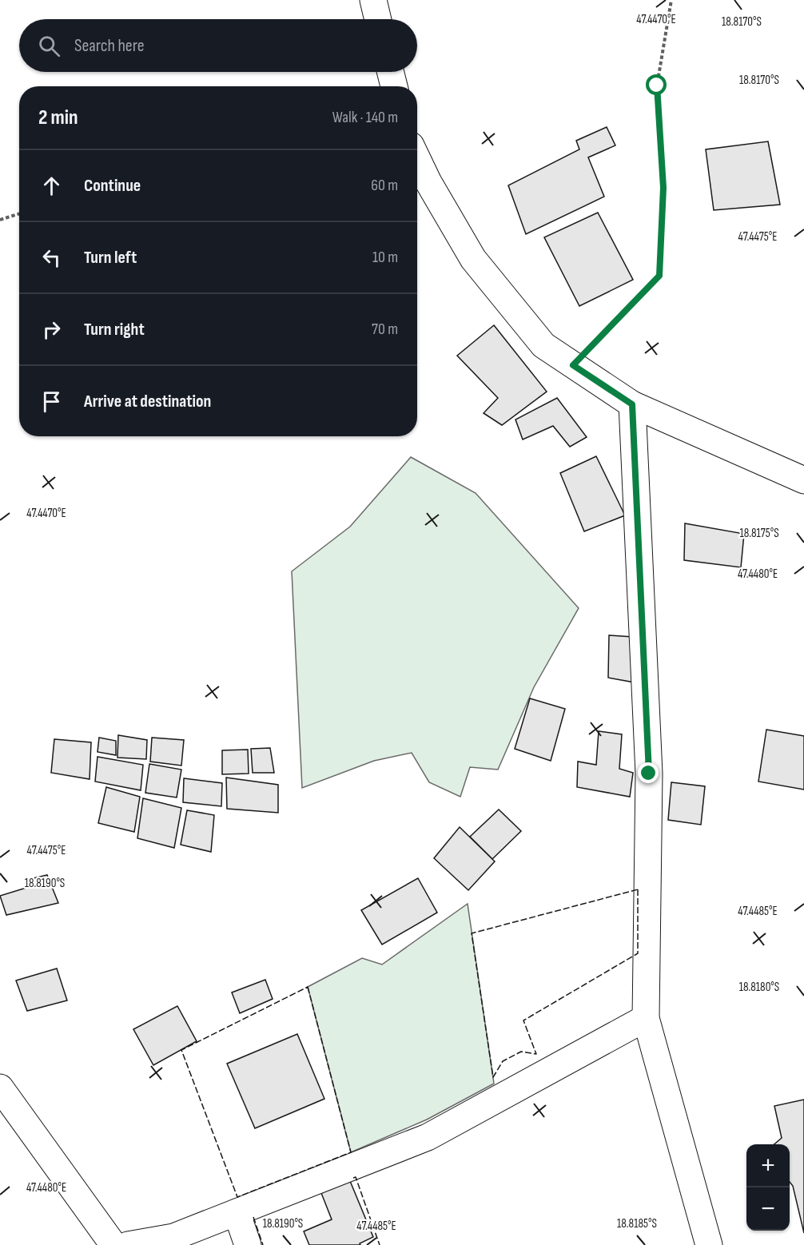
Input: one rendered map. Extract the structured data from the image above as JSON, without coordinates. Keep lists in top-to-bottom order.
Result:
{
  "page": {
    "search": "Search here",
    "heading": ["2 min", "Walk · 140 m"],
    "list": [
      ["Continue", "60 m"],
      ["Turn left", "10 m"],
      ["Turn right", "70 m"],
      "Arrive at destination"
    ],
    "map_buttons": ["+", "−"]
  },
  "coordinates": [
    "47.4470°E",
    "18.8170°S",
    "47.4475°E",
    "18.8175°S",
    "47.4480°E",
    "18.8190°S",
    "47.4485°E",
    "18.8180°S",
    "18.8185°S"
  ]
}
